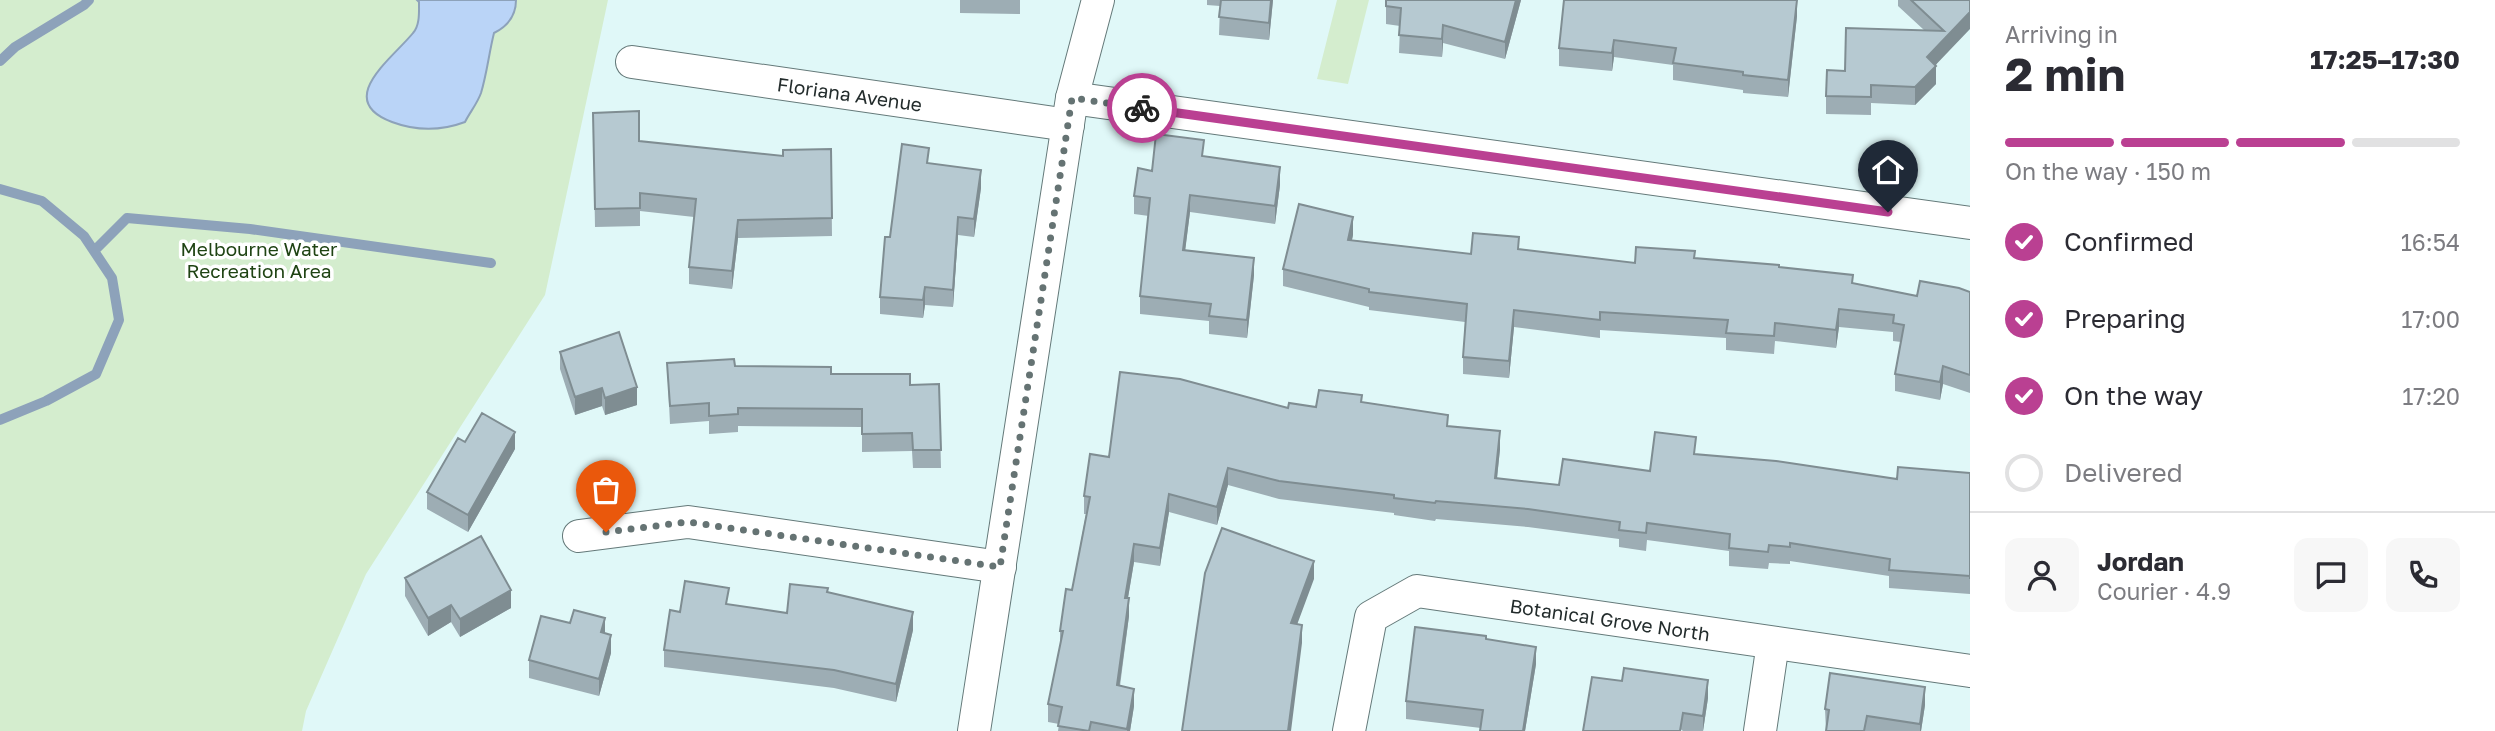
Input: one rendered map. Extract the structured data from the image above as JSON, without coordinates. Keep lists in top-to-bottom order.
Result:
{
  "streets": {
    "street": ["Floriana Avenue", "Botanical Grove North"]
  },
  "parks": ["Melbourne Water Recreation Area"],
  "page": {
    "heading": ["2 min", "Arriving in", "17:25–17:30"],
    "panel": ["Jordan", "Courier · 4.9"],
    "bar": "On the way · 150 m",
    "list": [
      ["Confirmed", "16:54"],
      ["Preparing", "17:00"],
      ["On the way", "17:20"],
      "Delivered"
    ]
  }
}
